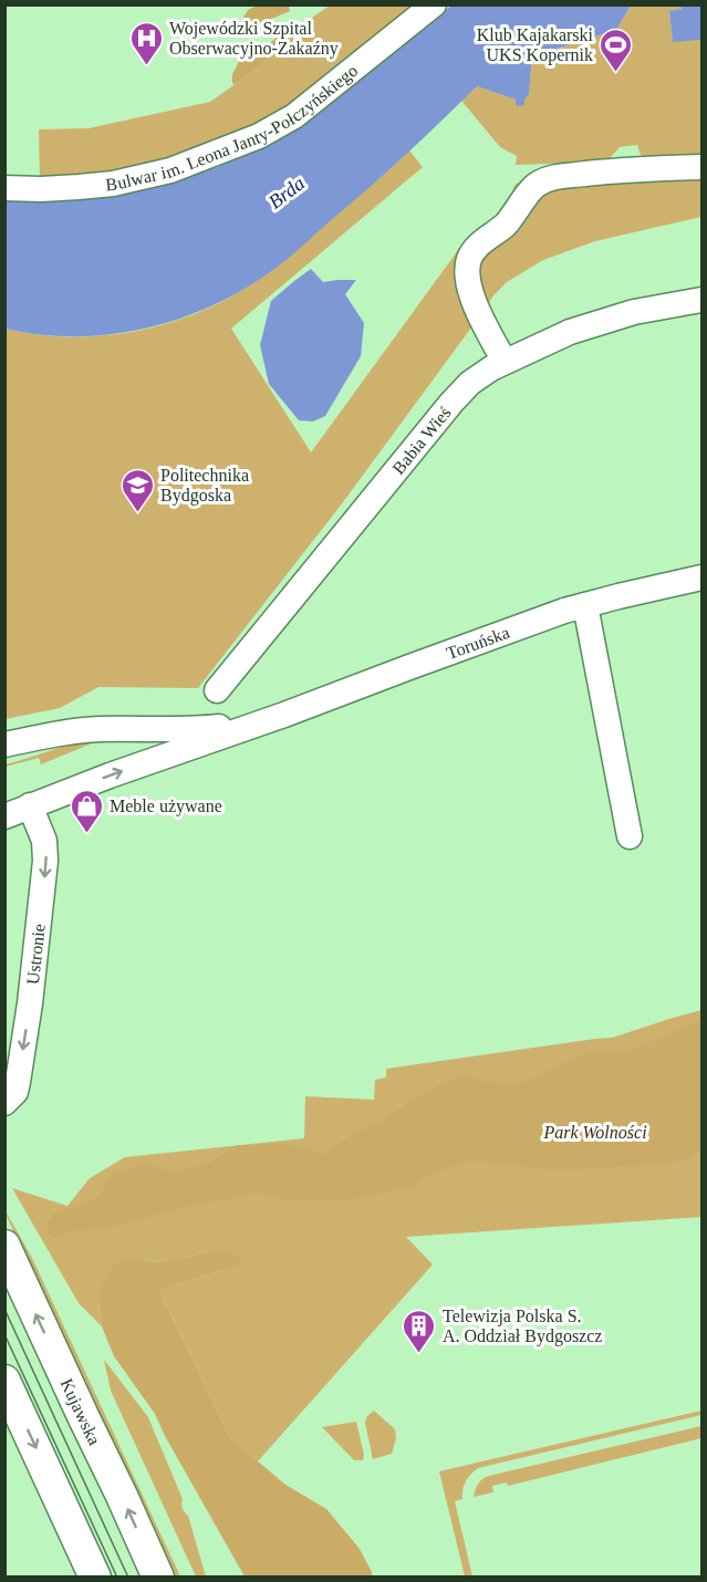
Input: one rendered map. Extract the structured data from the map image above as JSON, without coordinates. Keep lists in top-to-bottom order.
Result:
{
  "streets": {
    "main road": ["Kujawska"],
    "street": [
      "Bulwar im. Leona Janty-Połczyńskiego",
      "Babia Wieś",
      "Toruńska",
      "Ustronie"
    ]
  },
  "crossings": [
    ["Toruńska", "Ustronie"]
  ],
  "one_way": ["Ustronie"],
  "water": ["Brda"],
  "parks": ["Park Wolności"],
  "places": {
    "hospital": ["Wojewódzki Szpital Obserwacyjno-Zakaźny"],
    "sports": ["Klub Kajakarski UKS Kopernik"],
    "school or university": ["Politechnika Bydgoska"],
    "shop": ["Meble używane"],
    "building": ["Telewizja Polska S. A. Oddział Bydgoszcz"]
  }
}
